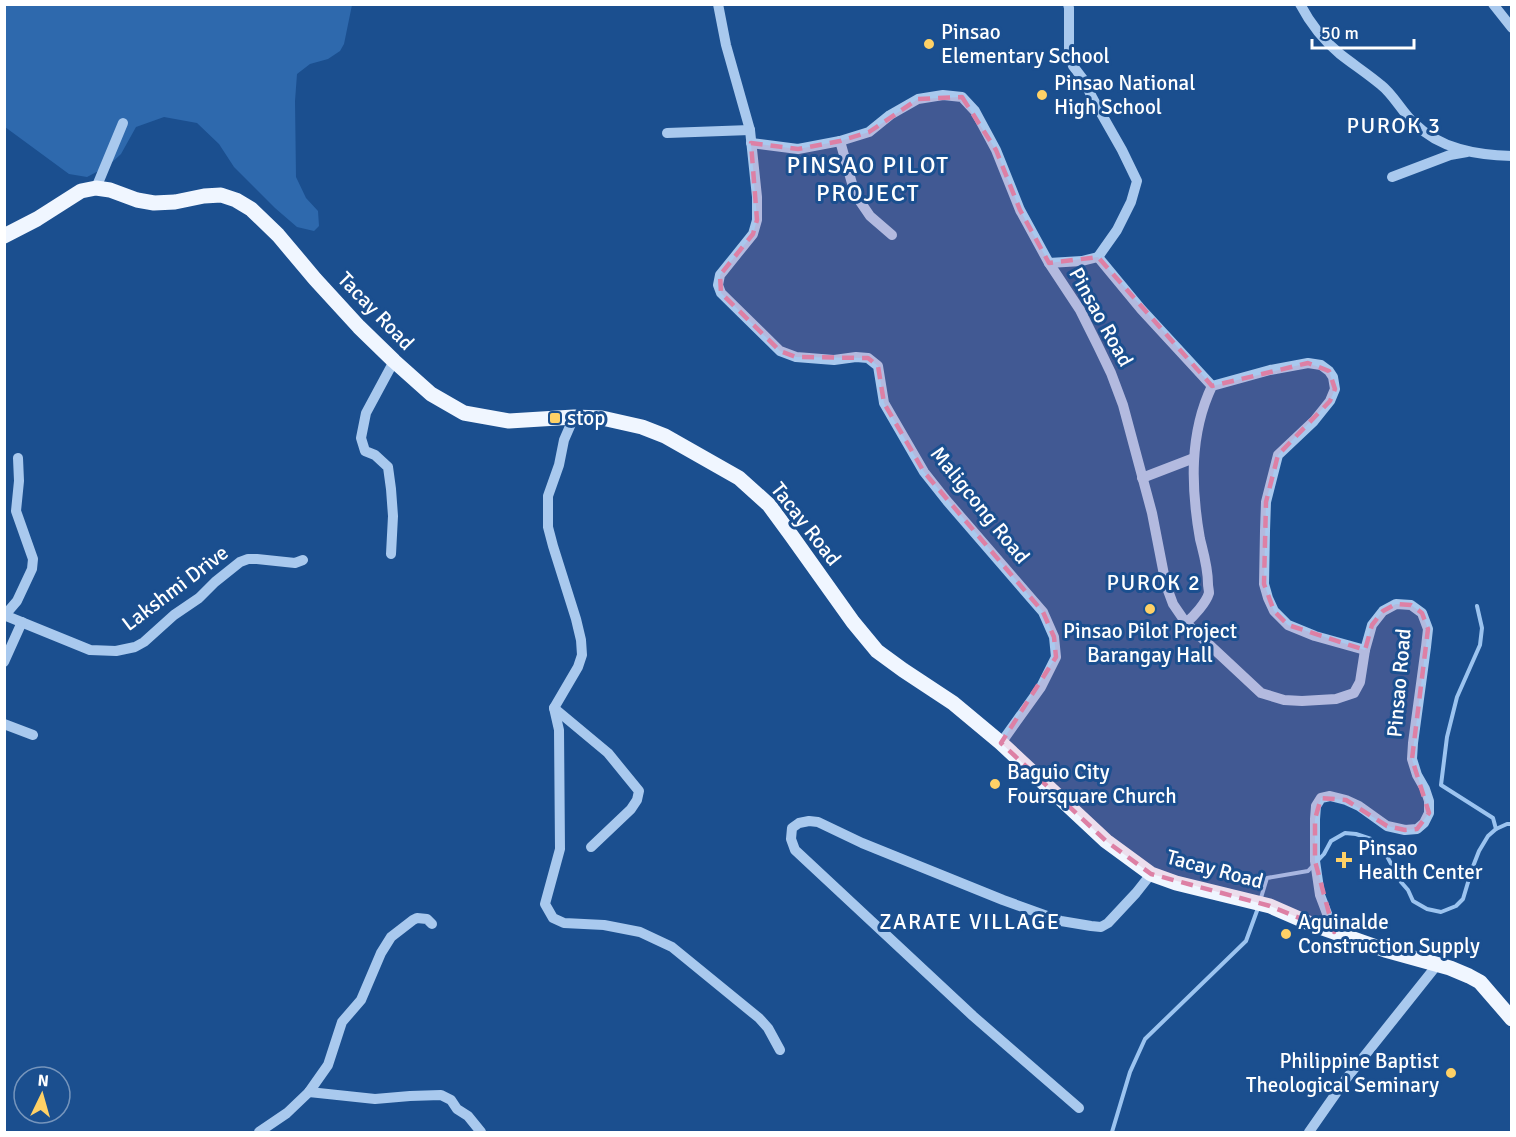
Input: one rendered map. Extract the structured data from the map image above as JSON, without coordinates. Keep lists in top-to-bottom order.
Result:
{
  "streets": {
    "main road": ["Tacay Road"],
    "street": ["Pinsao Road", "Maligcong Road", "Lakshmi Drive"]
  },
  "crossings": [
    ["Tacay Road", "Pinsao Road"],
    ["Tacay Road", "Maligcong Road"]
  ],
  "districts": [
    "PUROK 3",
    "PINSAO PILOT PROJECT",
    "PUROK 2",
    "ZARATE VILLAGE"
  ],
  "places": {
    "other": [
      "Pinsao Elementary School",
      "Pinsao National High School",
      "Pinsao Pilot Project Barangay Hall",
      "Baguio City Foursquare Church",
      "Aguinalde Construction Supply",
      "Philippine Baptist Theological Seminary"
    ],
    "transit": ["stop"],
    "health": ["Pinsao Health Center"]
  },
  "scale_bar": "50 m",
  "north": "top"
}
